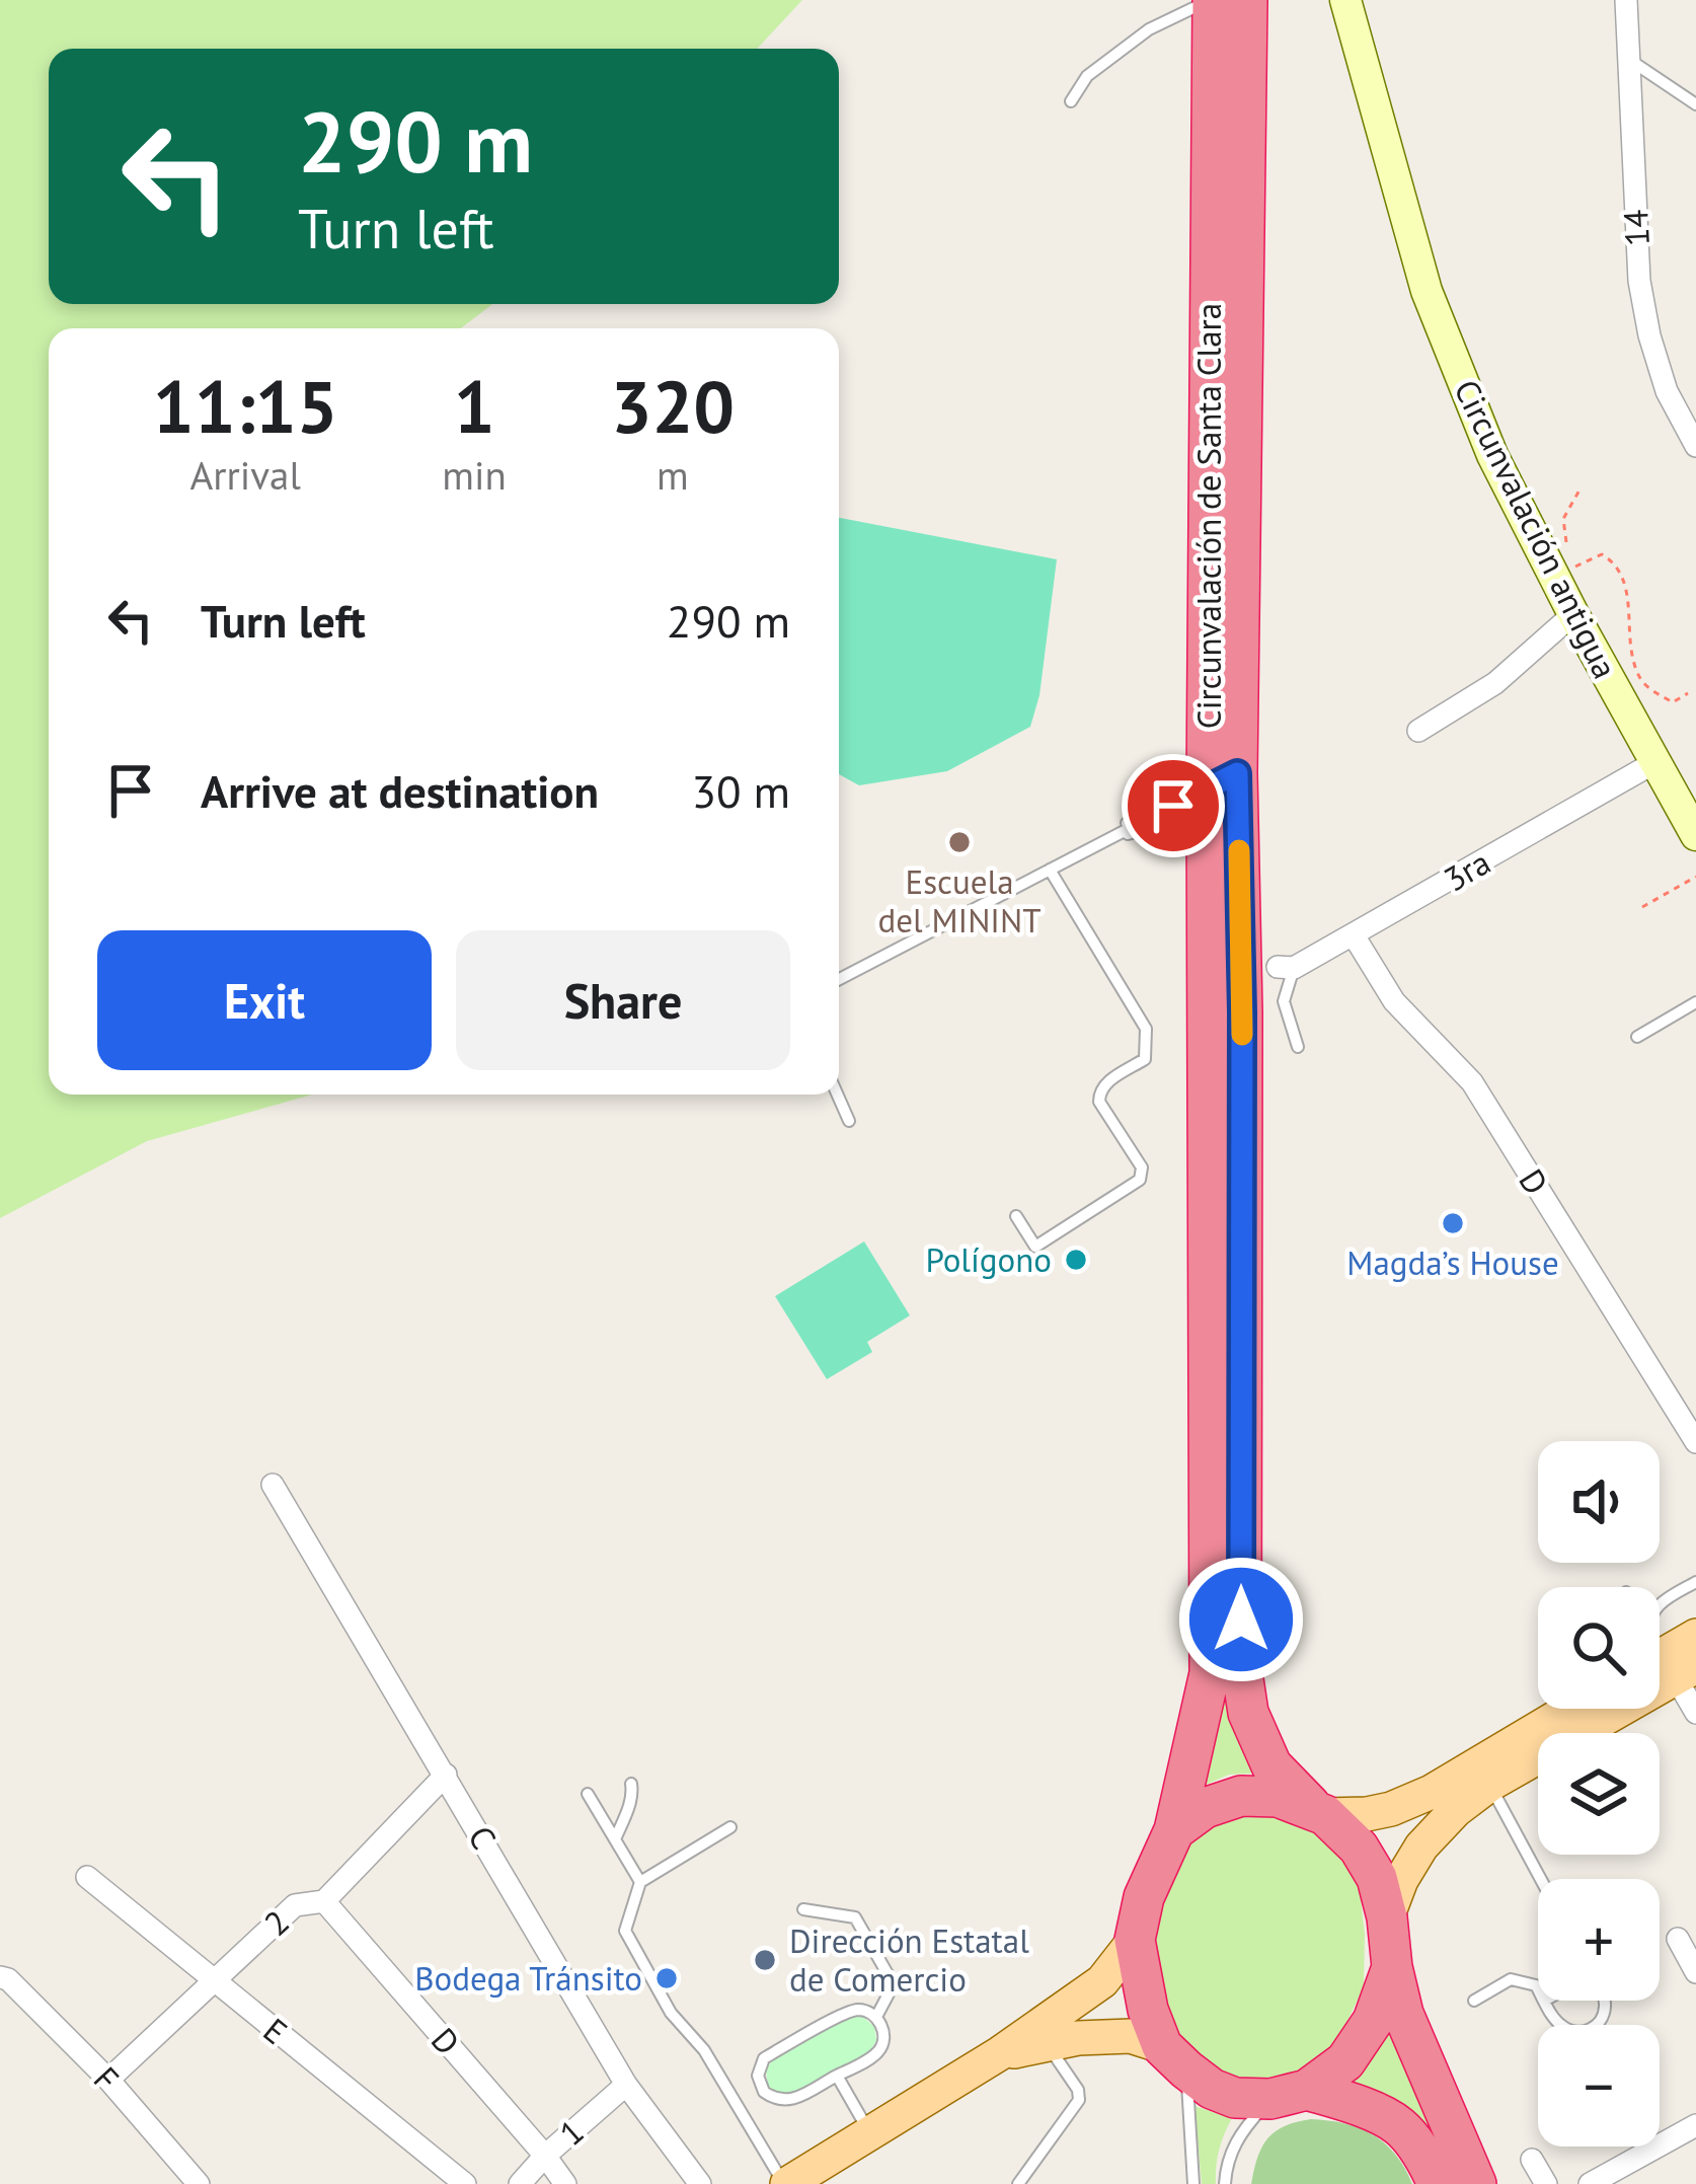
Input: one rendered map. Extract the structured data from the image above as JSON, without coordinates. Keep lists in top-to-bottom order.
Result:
{
  "streets": {
    "highway": ["Circunvalación de Santa Clara"],
    "street": [
      "14",
      "Circunvalación antigua",
      "3ra",
      "D",
      "C",
      "2",
      "E",
      "F",
      "1"
    ]
  },
  "crossings": [
    ["Circunvalación antigua", "3ra"],
    ["3ra", "D"],
    ["D", "2"],
    ["D", "1"],
    ["C", "2"],
    ["C", "1"],
    ["2", "E"],
    ["2", "F"]
  ],
  "places": [
    "Escuela del MININT",
    "Magda’s House",
    "Polígono",
    "Dirección Estatal de Comercio",
    "Bodega Tránsito"
  ],
  "page": {
    "turn": ["290 m", "Turn left"],
    "eta": [
      "11:15",
      "Arrival",
      "1",
      "min",
      "320",
      "m"
    ],
    "list": [
      {
        "name": "Turn left",
        "value": "290 m"
      },
      {
        "name": "Arrive at destination",
        "value": "30 m"
      }
    ],
    "buttons": ["Exit", "Share"],
    "map_buttons": ["+", "−"]
  }
}
